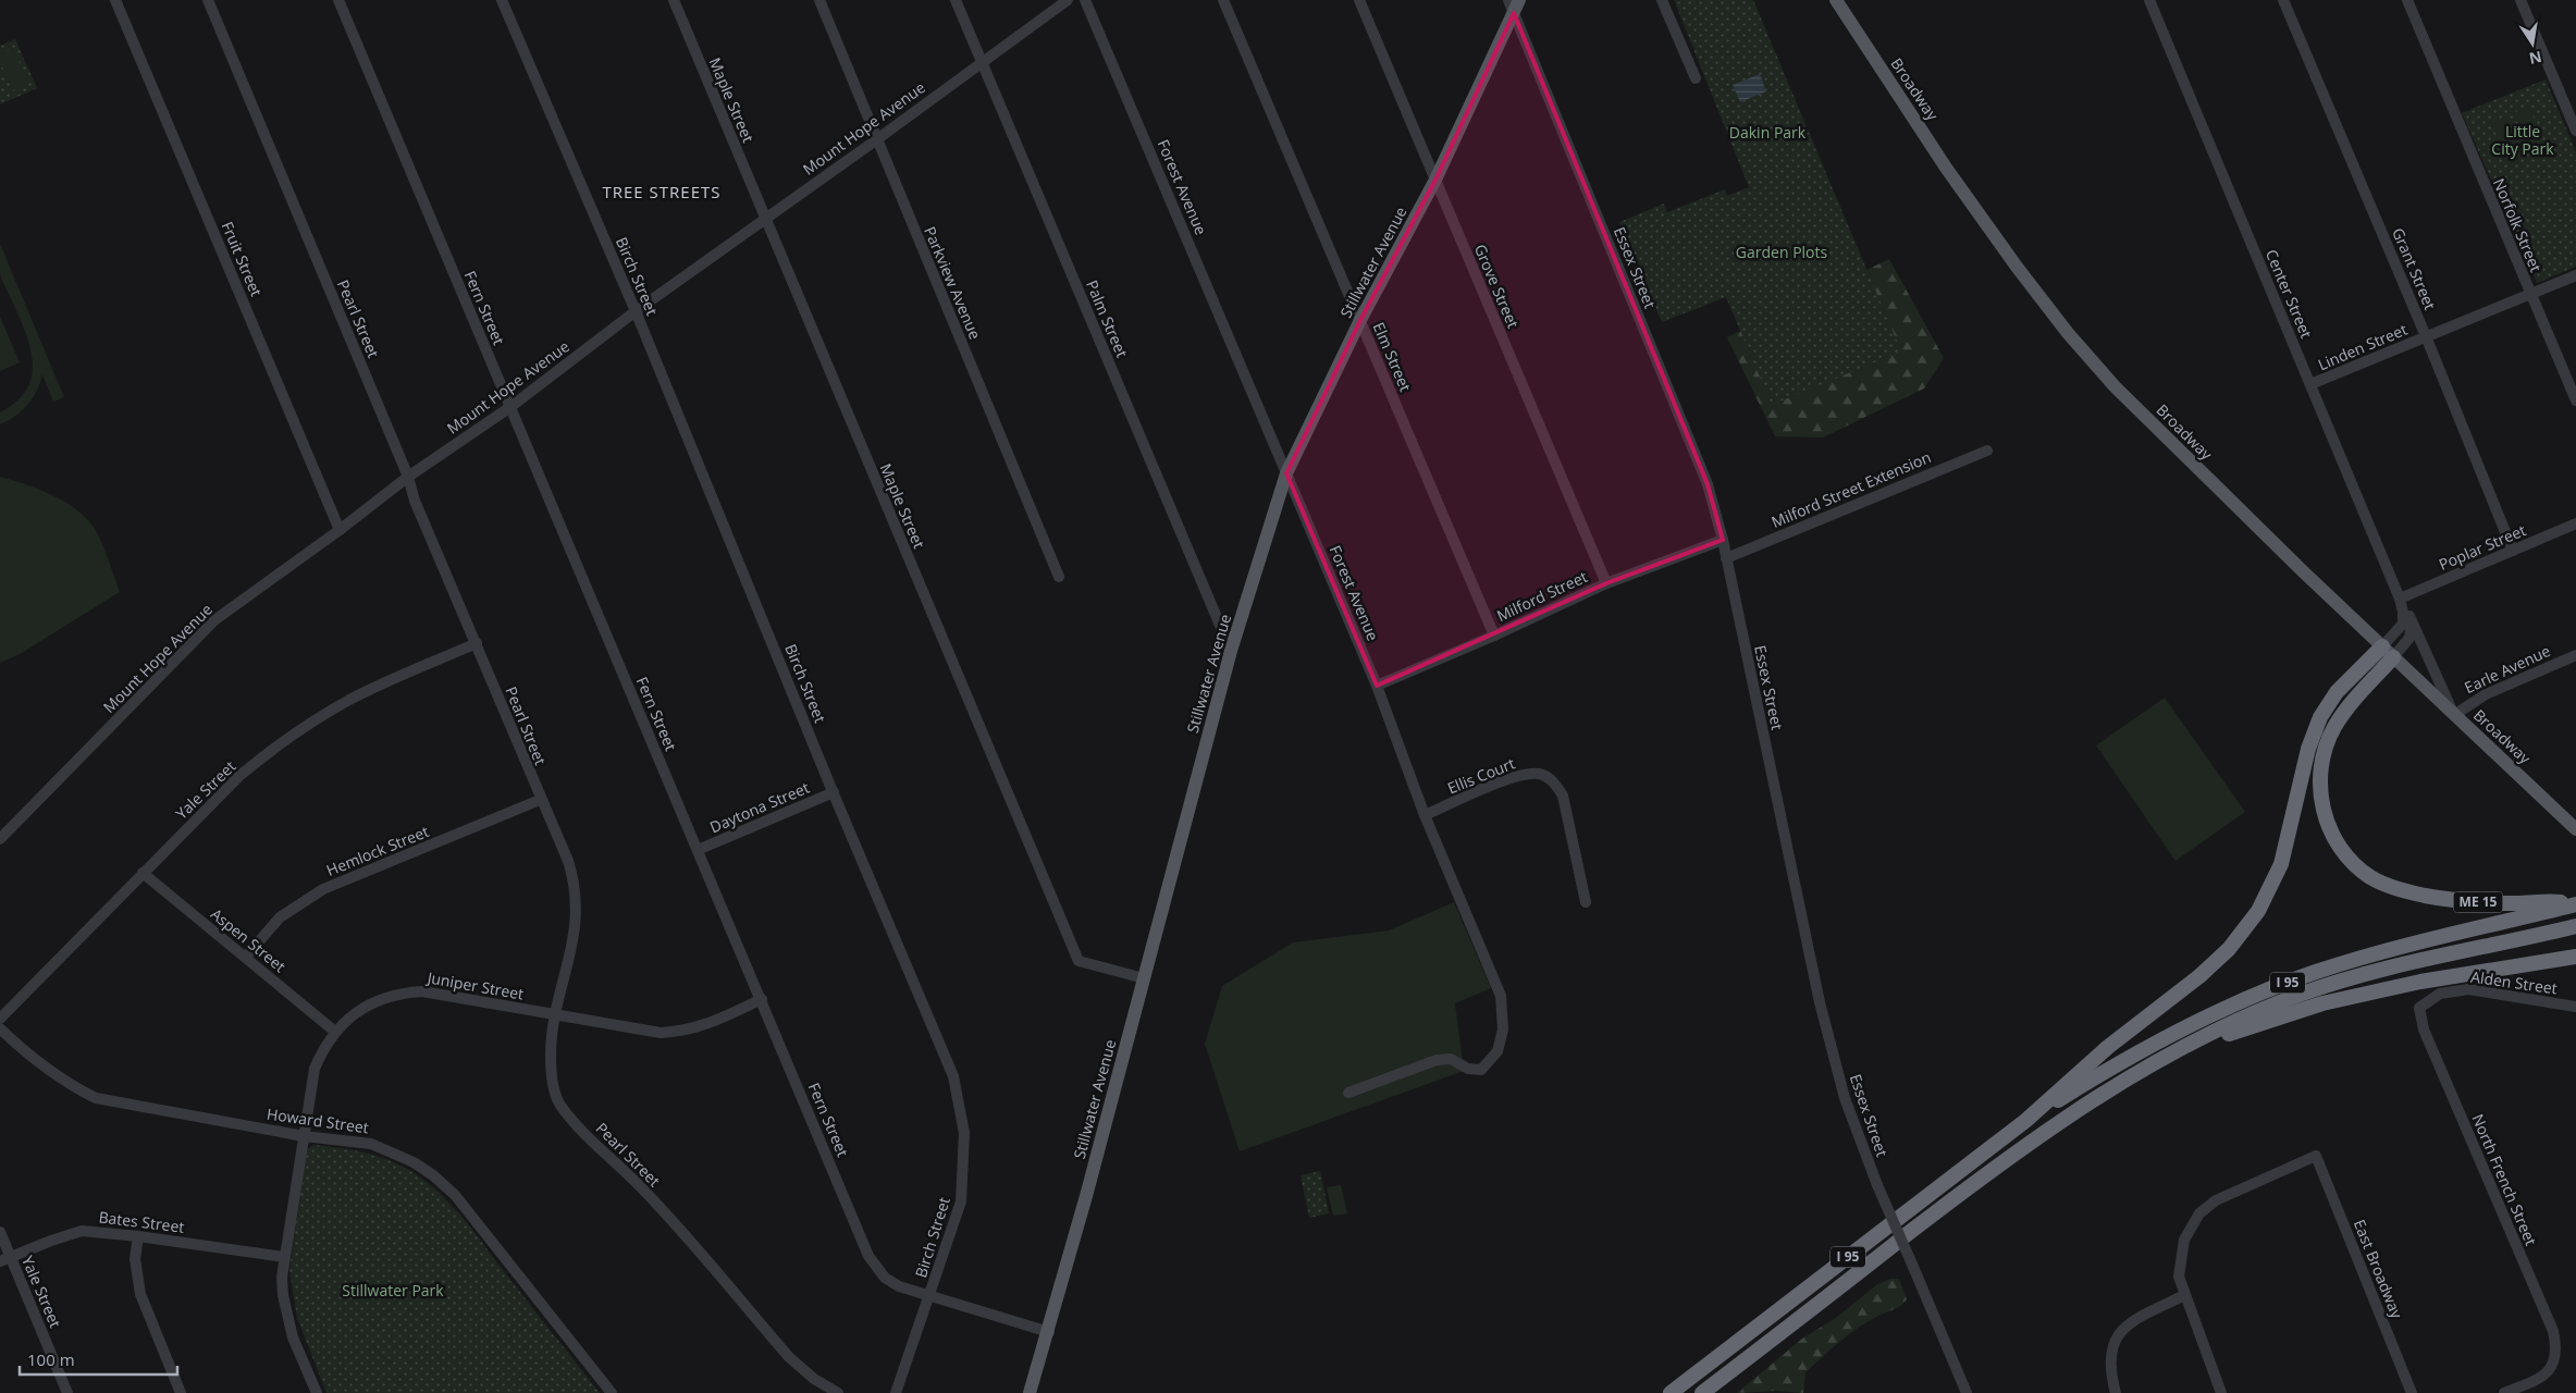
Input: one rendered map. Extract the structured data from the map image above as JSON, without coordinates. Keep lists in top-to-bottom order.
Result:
{
  "streets": {
    "highway": ["ME 15", "I 95"],
    "main road": ["Broadway", "Stillwater Avenue"],
    "street": [
      "Maple Street",
      "Mount Hope Avenue",
      "Forest Avenue",
      "Norfolk Street",
      "Fruit Street",
      "Essex Street",
      "Grant Street",
      "Birch Street",
      "Parkview Avenue",
      "Grove Street",
      "Center Street",
      "Fern Street",
      "Pearl Street",
      "Palm Street",
      "Linden Street",
      "Elm Street",
      "Milford Street Extension",
      "Poplar Street",
      "Milford Street",
      "Earle Avenue",
      "Ellis Court",
      "Yale Street",
      "Daytona Street",
      "Hemlock Street",
      "Aspen Street",
      "Alden Street",
      "Juniper Street",
      "Howard Street",
      "North French Street",
      "Bates Street",
      "East Broadway"
    ]
  },
  "crossings": [
    ["Broadway", "Center Street"],
    ["Broadway", "Earle Avenue"],
    ["Broadway", "ME 15"],
    ["Maple Street", "Mount Hope Avenue"],
    ["Maple Street", "Stillwater Avenue"],
    ["Mount Hope Avenue", "Fruit Street"],
    ["Mount Hope Avenue", "Birch Street"],
    ["Mount Hope Avenue", "Parkview Avenue"],
    ["Mount Hope Avenue", "Fern Street"],
    ["Mount Hope Avenue", "Pearl Street"],
    ["Mount Hope Avenue", "Palm Street"],
    ["Forest Avenue", "Stillwater Avenue"],
    ["Forest Avenue", "Milford Street"],
    ["Forest Avenue", "Ellis Court"],
    ["Norfolk Street", "Linden Street"],
    ["Stillwater Avenue", "Essex Street"],
    ["Stillwater Avenue", "Grove Street"],
    ["Stillwater Avenue", "Fern Street"],
    ["Stillwater Avenue", "Palm Street"],
    ["Stillwater Avenue", "Elm Street"],
    ["Essex Street", "Milford Street Extension"],
    ["Essex Street", "Milford Street"],
    ["Grant Street", "Linden Street"],
    ["Grant Street", "Poplar Street"],
    ["Birch Street", "Fern Street"],
    ["Birch Street", "Daytona Street"],
    ["Grove Street", "Milford Street"],
    ["Center Street", "Linden Street"],
    ["Center Street", "Poplar Street"],
    ["Center Street", "Earle Avenue"],
    ["Center Street", "ME 15"],
    ["Fern Street", "Daytona Street"],
    ["Fern Street", "Juniper Street"],
    ["Pearl Street", "Yale Street"],
    ["Pearl Street", "Hemlock Street"],
    ["Pearl Street", "Juniper Street"],
    ["Elm Street", "Milford Street"],
    ["Yale Street", "Aspen Street"],
    ["Yale Street", "Bates Street"],
    ["Hemlock Street", "Aspen Street"],
    ["ME 15", "I 95"],
    ["Aspen Street", "Juniper Street"],
    ["Alden Street", "North French Street"],
    ["Juniper Street", "Howard Street"],
    ["Juniper Street", "Bates Street"]
  ],
  "districts": ["TREE STREETS"],
  "parks": [
    "Little City Park",
    "Dakin Park",
    "Garden Plots",
    "Stillwater Park"
  ],
  "scale_bar": "100 m",
  "north": "bottom"
}
